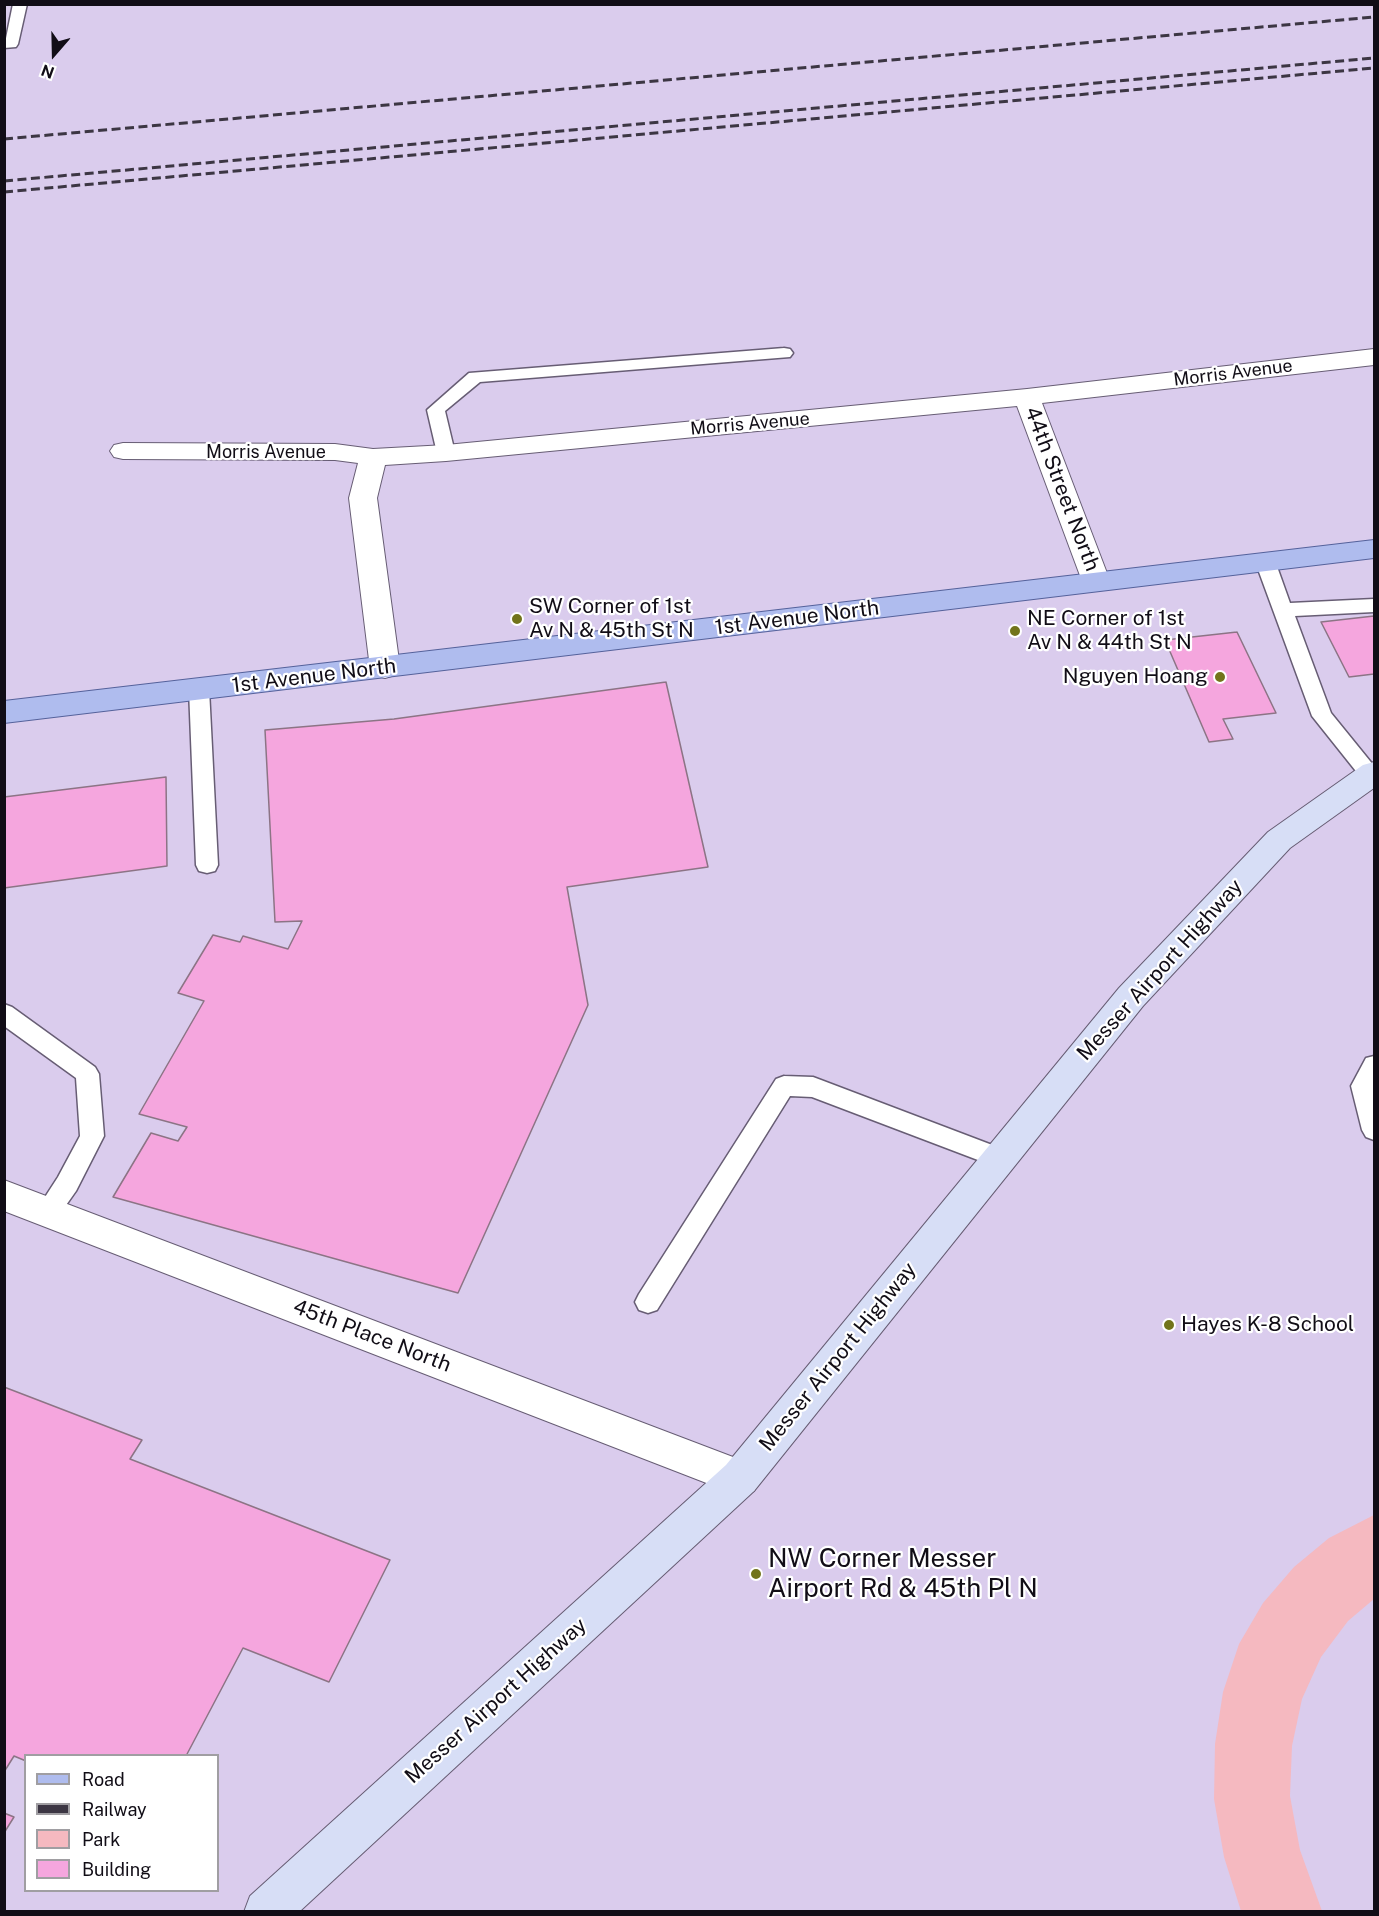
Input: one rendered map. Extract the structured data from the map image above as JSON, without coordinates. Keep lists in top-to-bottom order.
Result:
{
  "streets": {
    "main road": ["1st Avenue North", "Messer Airport Highway"],
    "street": ["Morris Avenue", "44th Street North", "45th Place North"]
  },
  "crossings": [
    ["Morris Avenue", "44th Street North"],
    ["44th Street North", "1st Avenue North"],
    ["Messer Airport Highway", "45th Place North"]
  ],
  "places": [
    "SW Corner of 1st Av N & 45th St N",
    "NE Corner of 1st Av N & 44th St N",
    "Nguyen Hoang",
    "Hayes K-8 School",
    "NW Corner Messer Airport Rd & 45th Pl N"
  ],
  "legend": [
    "Road",
    "Railway",
    "Park",
    "Building"
  ],
  "north": "bottom"
}
